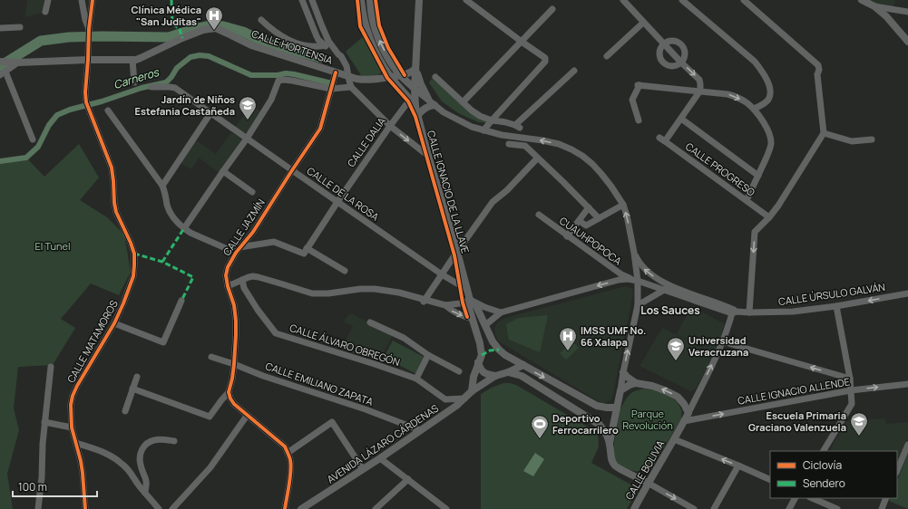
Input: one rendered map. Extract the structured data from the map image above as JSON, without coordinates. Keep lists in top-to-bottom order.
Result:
{
  "streets": {
    "main road": [
      "CALLE HORTENSIA",
      "CALLE IGNACIO DE LA LLAVE",
      "AVENIDA LÁZARO CÁRDENAS",
      "CALLE BOLIVIA"
    ],
    "street": [
      "CALLE DALIA",
      "CALLE PROGRESO",
      "CALLE DE LA ROSA",
      "CALLE JAZMÍN",
      "CUAUHPOPOCA",
      "CALLE ÚRSULO GALVÁN",
      "CALLE MATAMOROS",
      "CALLE ÁLVARO OBREGÓN",
      "CALLE EMILIANO ZAPATA",
      "CALLE IGNACIO ALLENDE"
    ]
  },
  "crossings": [
    ["CALLE HORTENSIA", "CALLE JAZMÍN"],
    ["CALLE HORTENSIA", "CALLE MATAMOROS"],
    ["CALLE DALIA", "CALLE IGNACIO DE LA LLAVE"],
    ["CALLE DALIA", "CALLE DE LA ROSA"],
    ["CALLE IGNACIO DE LA LLAVE", "CALLE DE LA ROSA"],
    ["CALLE IGNACIO DE LA LLAVE", "AVENIDA LÁZARO CÁRDENAS"],
    ["CALLE DE LA ROSA", "CALLE JAZMÍN"],
    ["CALLE JAZMÍN", "CALLE EMILIANO ZAPATA"],
    ["CUAUHPOPOCA", "CALLE ÚRSULO GALVÁN"],
    ["CALLE ÁLVARO OBREGÓN", "AVENIDA LÁZARO CÁRDENAS"],
    ["CALLE EMILIANO ZAPATA", "AVENIDA LÁZARO CÁRDENAS"],
    ["CALLE IGNACIO ALLENDE", "CALLE BOLIVIA"]
  ],
  "one_way": ["CALLE IGNACIO ALLENDE"],
  "districts": ["Los Sauces"],
  "water": ["Carneros"],
  "parks": ["El Tunel", "Parque Revolución"],
  "places": {
    "hospital": ["Clínica Médica \"San Juditas\"", "IMSS UMF No. 66 Xalapa"],
    "school or university": ["Jardín de Niños Estefania Castañeda", "Universidad Veracruzana", "Escuela Primaria Graciano Valenzuela"],
    "sports": ["Deportivo Ferrocarrilero"]
  },
  "legend": ["Ciclovía", "Sendero"],
  "scale_bar": "100 m"
}
